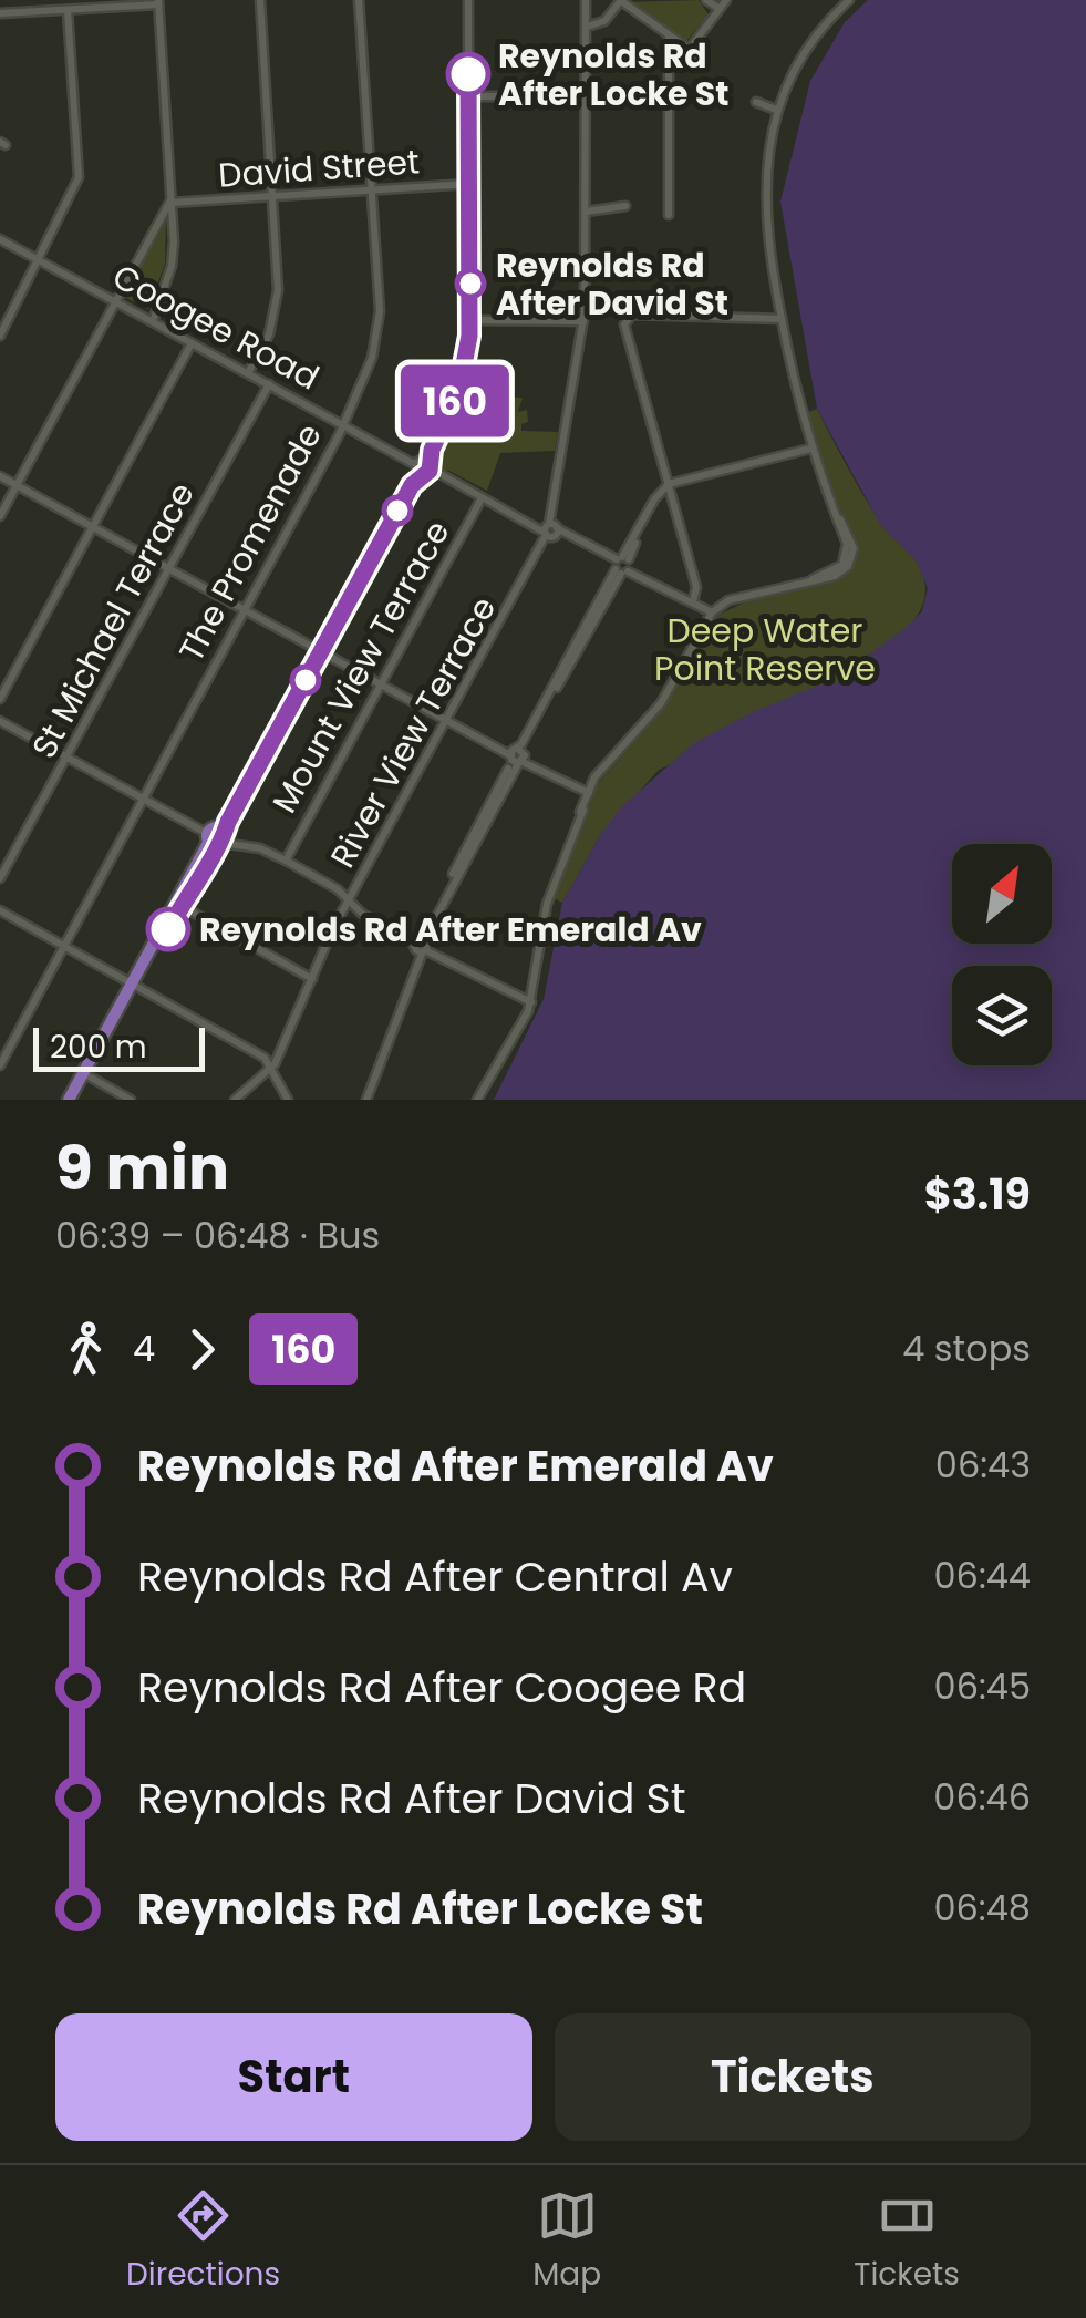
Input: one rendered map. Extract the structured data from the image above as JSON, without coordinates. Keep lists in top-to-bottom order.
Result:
{
  "streets": {
    "street": [
      "David Street",
      "Coogee Road",
      "The Promenade",
      "St Michael Terrace",
      "Mount View Terrace",
      "River View Terrace"
    ]
  },
  "crossings": [
    ["David Street", "The Promenade"],
    ["Coogee Road", "The Promenade"],
    ["Coogee Road", "St Michael Terrace"],
    ["Coogee Road", "Mount View Terrace"],
    ["Coogee Road", "River View Terrace"]
  ],
  "parks": ["Deep Water Point Reserve"],
  "places": ["Reynolds Rd After Locke St", "Reynolds Rd After David St", "Reynolds Rd After Emerald Av"],
  "lines": ["bus line 160"],
  "scale_bar": "200 m",
  "north": "top right",
  "page": {
    "on_map": "160",
    "scale": "200 m",
    "heading": ["9 min", "06:39 – 06:48 · Bus", "$3.19"],
    "legs": ["4", "160", "4 stops"],
    "list": [
      {
        "name": "Reynolds Rd After Emerald Av",
        "value": "06:43"
      },
      {
        "name": "Reynolds Rd After Central Av",
        "value": "06:44"
      },
      {
        "name": "Reynolds Rd After Coogee Rd",
        "value": "06:45"
      },
      {
        "name": "Reynolds Rd After David St",
        "value": "06:46"
      },
      {
        "name": "Reynolds Rd After Locke St",
        "value": "06:48"
      }
    ],
    "buttons": ["Start", "Tickets"],
    "tabs": ["Directions", "Map", "Tickets"]
  }
}
